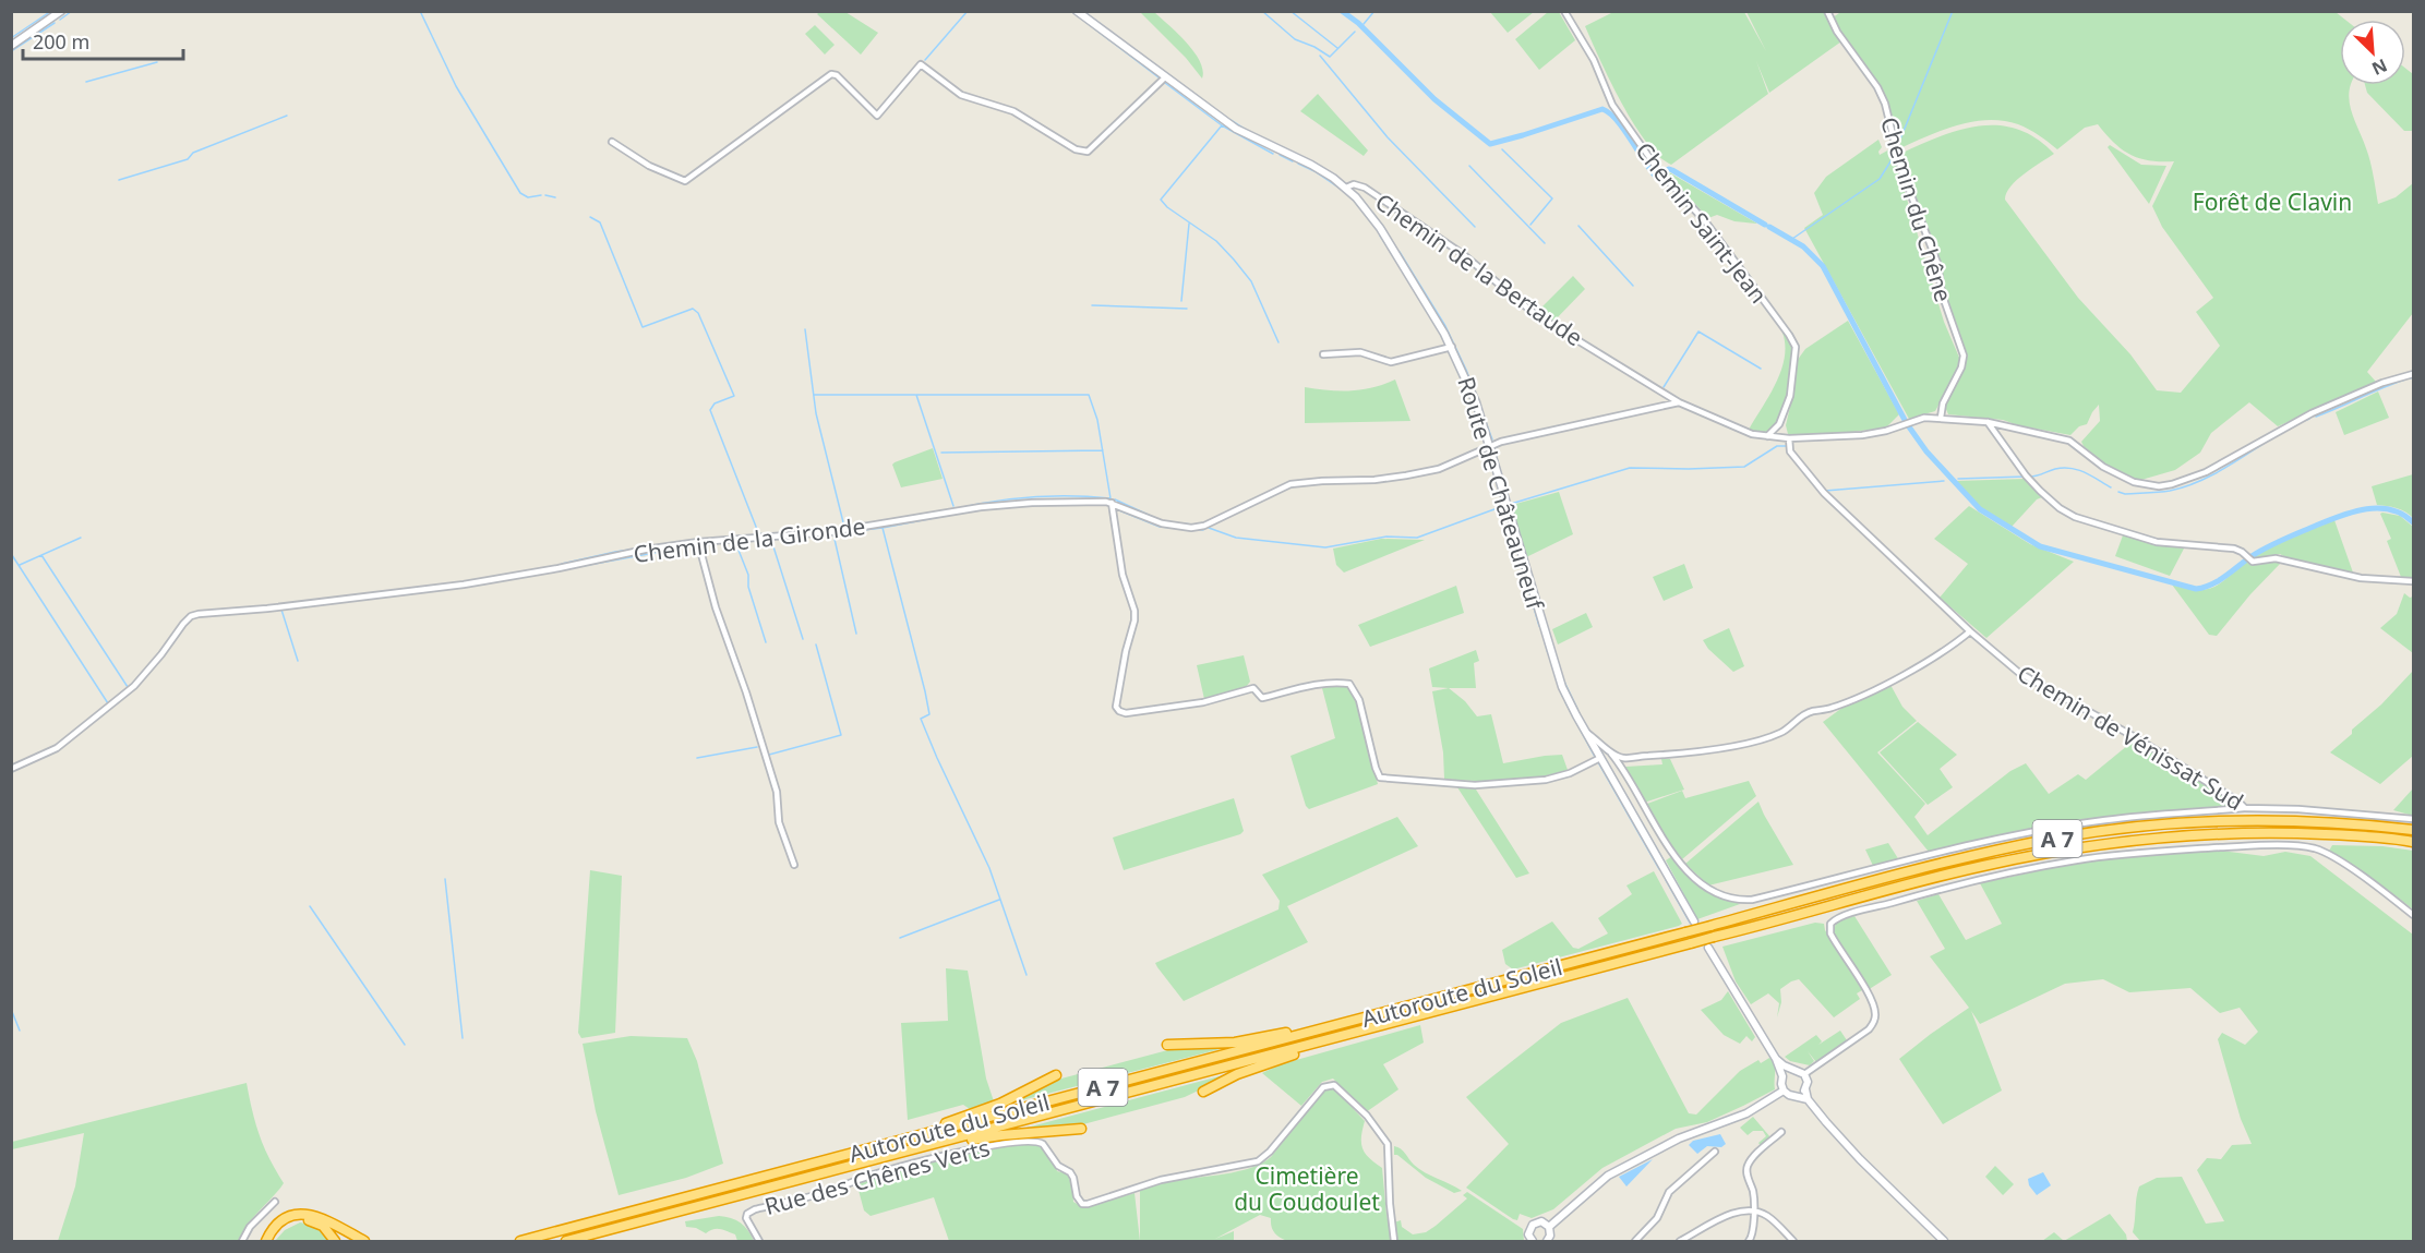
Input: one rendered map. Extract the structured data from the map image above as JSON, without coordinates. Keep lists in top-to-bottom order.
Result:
{
  "streets": {
    "highway": ["A 7", "Autoroute du Soleil"],
    "main road": ["Route de Châteauneuf"],
    "street": [
      "Chemin du Chêne",
      "Chemin Saint-Jean",
      "Chemin de la Bertaude",
      "Chemin de la Gironde",
      "Chemin de Vénissat Sud",
      "Rue des Chênes Verts"
    ]
  },
  "crossings": [
    ["Chemin du Chêne", "Chemin de la Bertaude"],
    ["Chemin Saint-Jean", "Chemin de la Bertaude"],
    ["Chemin de la Bertaude", "Route de Châteauneuf"],
    ["Chemin de la Bertaude", "Chemin de la Gironde"],
    ["Chemin de la Bertaude", "Chemin de Vénissat Sud"],
    ["Route de Châteauneuf", "Chemin de la Gironde"]
  ],
  "parks": ["Forêt de Clavin", "Cimetière du Coudoulet"],
  "scale_bar": "200 m",
  "north": "bottom right"
}
